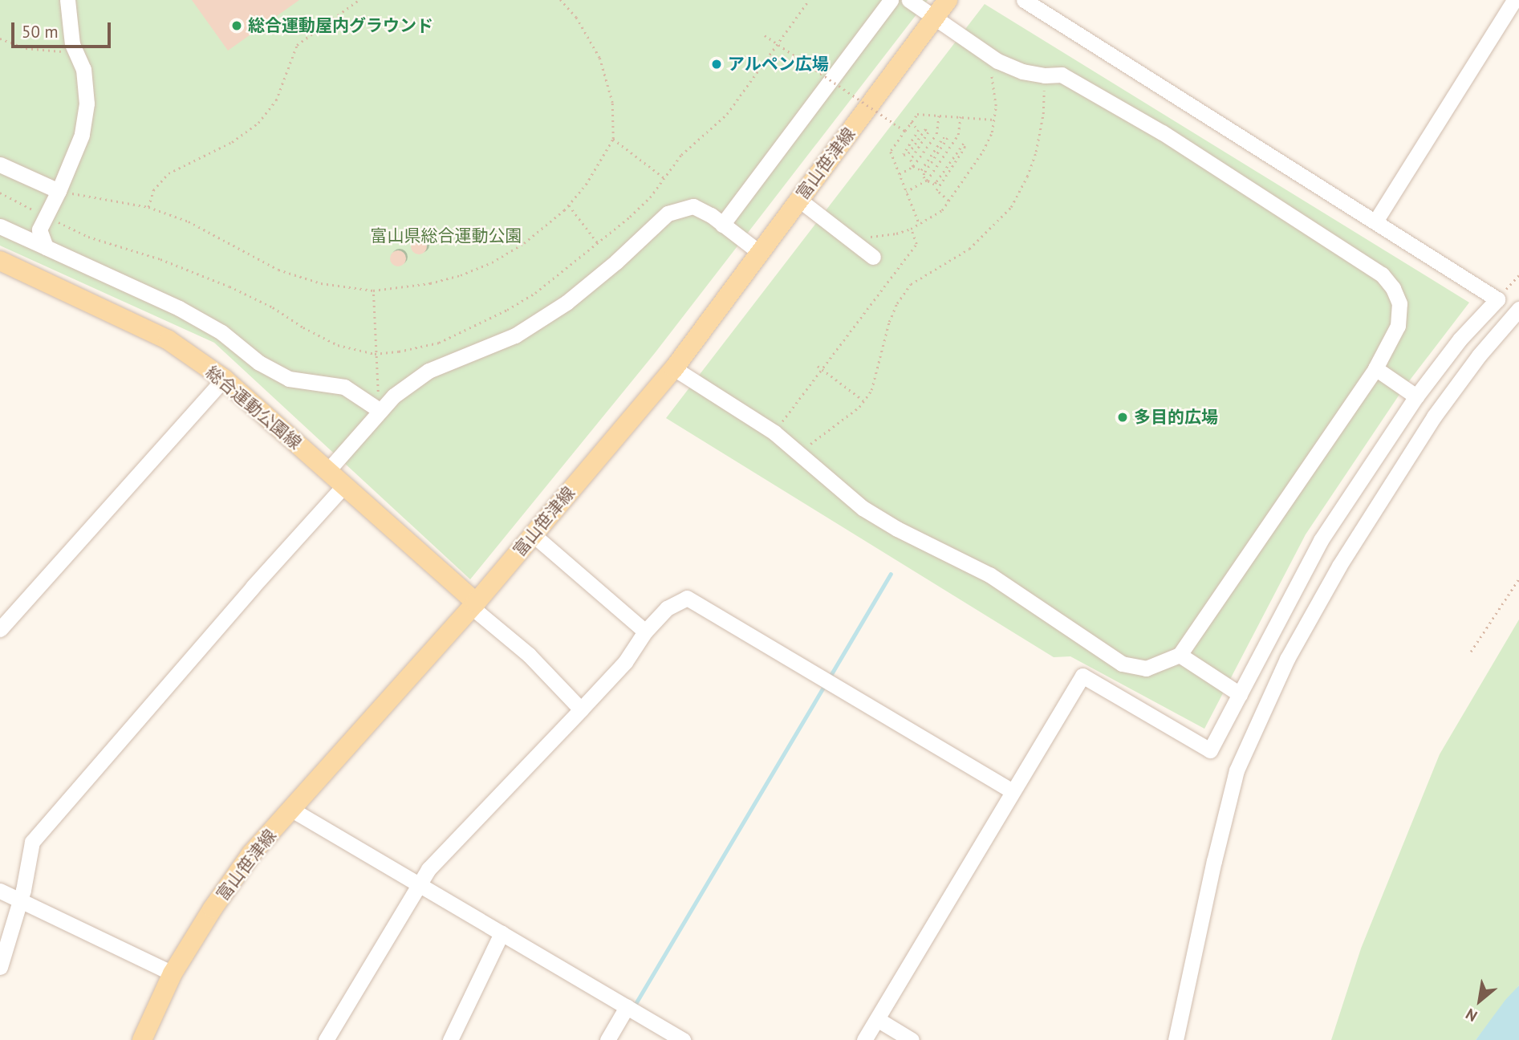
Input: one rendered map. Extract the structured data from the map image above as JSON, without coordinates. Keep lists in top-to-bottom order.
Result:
{
  "streets": {
    "main road": ["富山笹津線", "総合運動公園線"]
  },
  "crossings": [
    ["富山笹津線", "総合運動公園線"]
  ],
  "parks": ["富山県総合運動公園"],
  "places": ["総合運動屋内グラウンド", "アルペン広場", "多目的広場"],
  "scale_bar": "50 m",
  "north": "bottom left"
}
